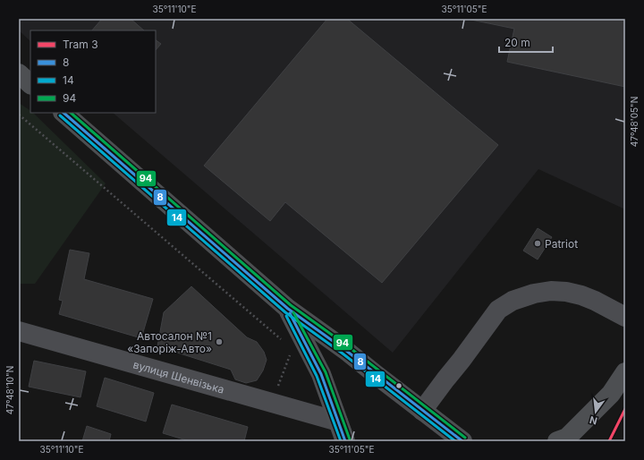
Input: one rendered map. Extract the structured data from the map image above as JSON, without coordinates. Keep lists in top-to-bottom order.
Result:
{
  "streets": {
    "street": ["вулиця Шенвізька"]
  },
  "places": ["Patriot", "Автосалон №1 «Запоріж-Авто»"],
  "lines": [
    "transit line 8",
    "transit line 94",
    "transit line 14",
    "tram line 3"
  ],
  "legend": [
    "Tram 3",
    "8",
    "14",
    "94"
  ],
  "scale_bar": "20 m",
  "north": "bottom",
  "coordinates": [
    "35°11'10\"E",
    "35°11'05\"E",
    "47°48'05\"N",
    "47°48'10\"N"
  ]
}
